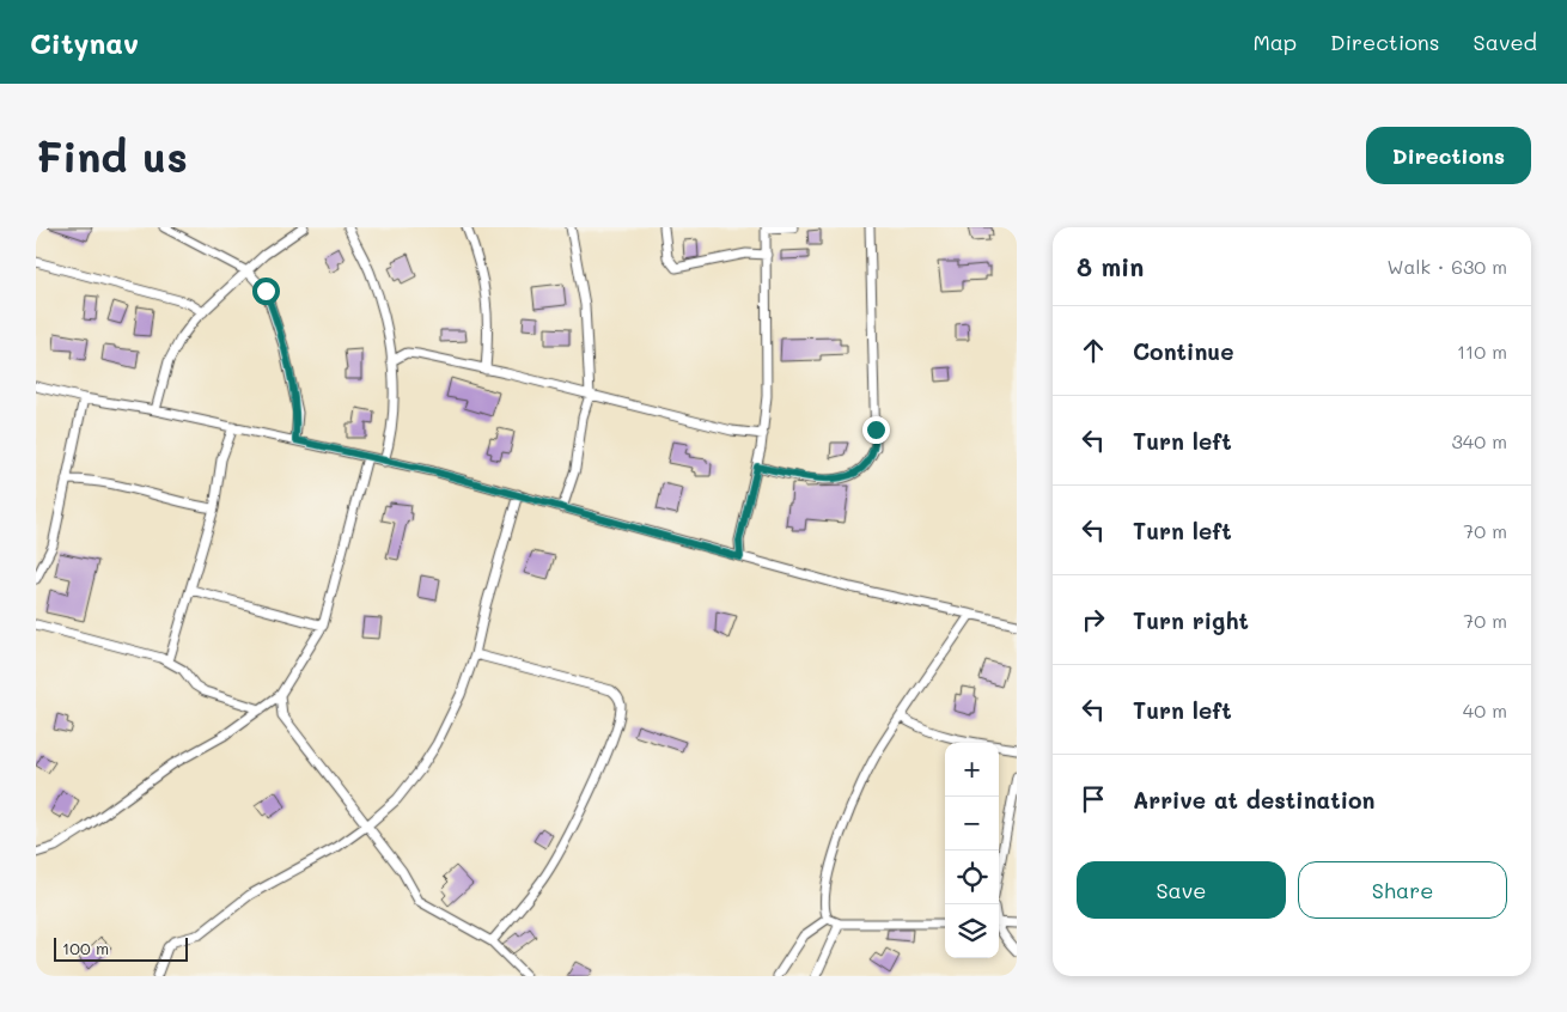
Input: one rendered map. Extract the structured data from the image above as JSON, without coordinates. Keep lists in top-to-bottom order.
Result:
{
  "scale_bar": "100 m",
  "page": {
    "header": "Citynav",
    "nav": ["Map", "Directions", "Saved"],
    "buttons": [
      "Directions",
      ["Save", "Share"]
    ],
    "title": "Find us",
    "heading": ["8 min", "Walk · 630 m"],
    "list": [
      ["Continue", "110 m"],
      ["Turn left", "340 m"],
      ["Turn left", "70 m"],
      ["Turn right", "70 m"],
      ["Turn left", "40 m"],
      "Arrive at destination"
    ],
    "map_buttons": ["+", "−"],
    "scale": "100 m"
  }
}
